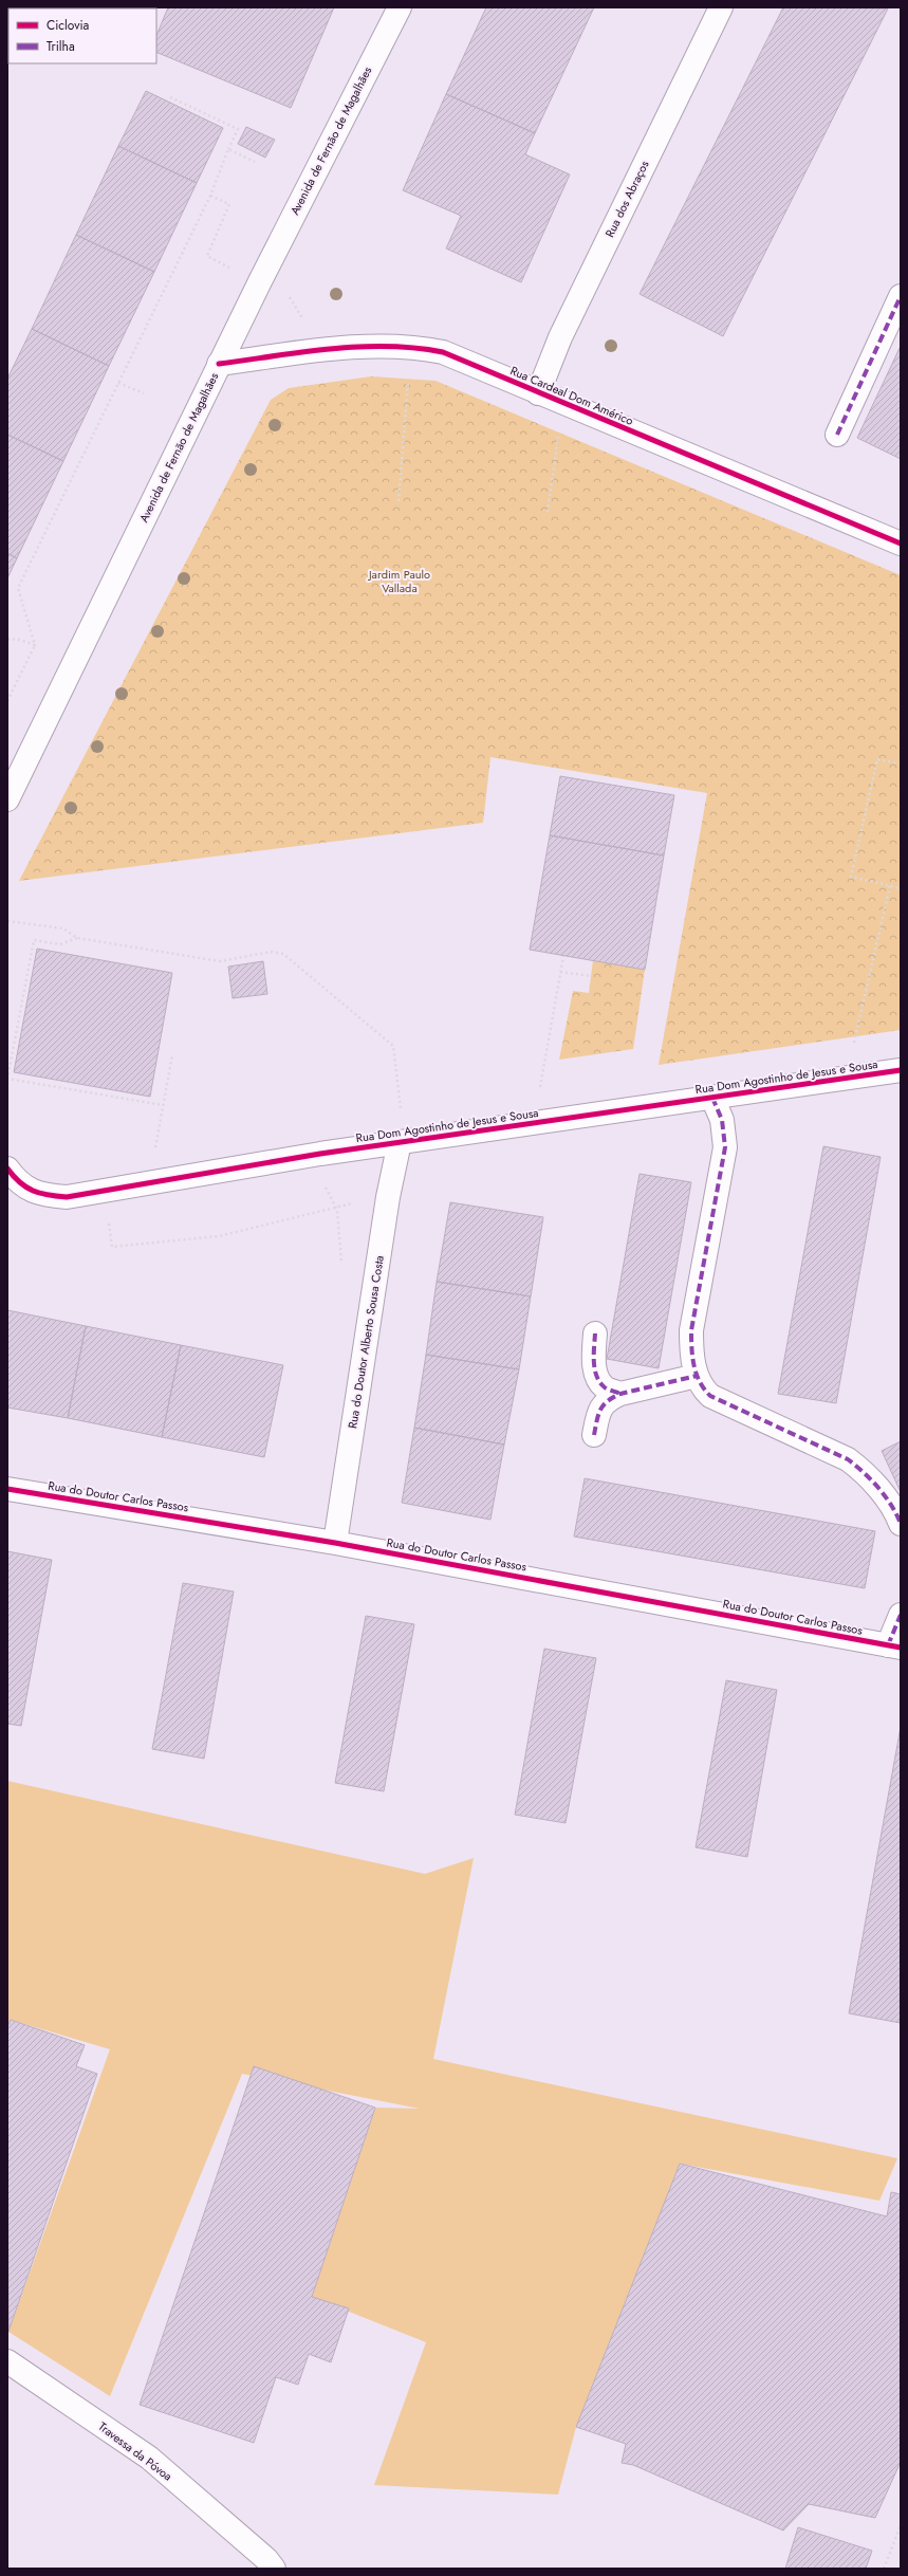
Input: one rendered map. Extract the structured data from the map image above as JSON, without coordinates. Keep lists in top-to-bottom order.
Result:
{
  "streets": {
    "street": [
      "Avenida de Fernão de Magalhães",
      "Rua dos Abraços",
      "Rua Cardeal Dom Américo",
      "Rua Dom Agostinho de Jesus e Sousa",
      "Rua do Doutor Alberto Sousa Costa",
      "Rua do Doutor Carlos Passos",
      "Travessa da Póvoa"
    ]
  },
  "crossings": [
    ["Avenida de Fernão de Magalhães", "Rua Cardeal Dom Américo"],
    ["Rua dos Abraços", "Rua Cardeal Dom Américo"],
    ["Rua Dom Agostinho de Jesus e Sousa", "Rua do Doutor Alberto Sousa Costa"],
    ["Rua do Doutor Alberto Sousa Costa", "Rua do Doutor Carlos Passos"]
  ],
  "parks": ["Jardim Paulo Vallada"],
  "legend": ["Ciclovia", "Trilha"]
}
